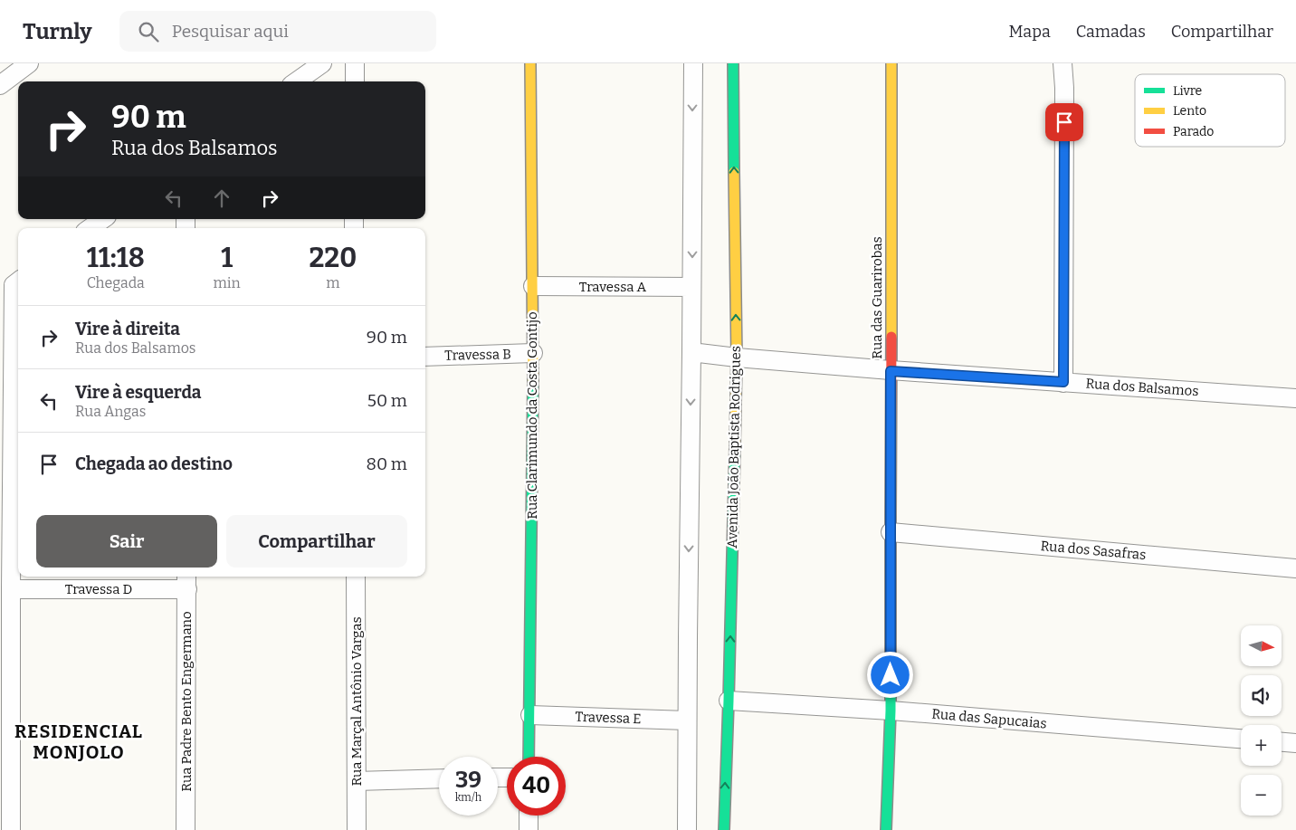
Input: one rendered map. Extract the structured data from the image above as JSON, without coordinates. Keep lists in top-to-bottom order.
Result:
{
  "streets": {
    "street": [
      "Travessa A",
      "Rua das Guarirobas",
      "Travessa B",
      "Rua dos Balsamos",
      "Rua Clarimundo da Costa Gontijo",
      "Avenida João Baptista Rodrigues",
      "Rua dos Sasafras",
      "Travessa D",
      "Rua Padre Bento Engermano",
      "Rua Marçal Antônio Vargas",
      "Travessa E",
      "Rua das Sapucaias"
    ]
  },
  "crossings": [
    ["Travessa A", "Rua Clarimundo da Costa Gontijo"],
    ["Rua das Guarirobas", "Rua dos Balsamos"],
    ["Rua das Guarirobas", "Rua dos Sasafras"],
    ["Rua das Guarirobas", "Rua das Sapucaias"],
    ["Travessa B", "Rua Clarimundo da Costa Gontijo"],
    ["Rua dos Balsamos", "Avenida João Baptista Rodrigues"],
    ["Rua Clarimundo da Costa Gontijo", "Travessa E"],
    ["Avenida João Baptista Rodrigues", "Rua das Sapucaias"],
    ["Travessa D", "Rua Padre Bento Engermano"]
  ],
  "districts": ["RESIDENCIAL MONJOLO"],
  "legend": ["Livre", "Lento", "Parado"],
  "north": "right",
  "page": {
    "header": "Turnly",
    "search": "Pesquisar aqui",
    "nav": ["Mapa", "Camadas", "Compartilhar"],
    "turn": ["90 m", "Rua dos Balsamos"],
    "eta": [
      "11:18",
      "Chegada",
      "1",
      "min",
      "220",
      "m"
    ],
    "list": [
      {
        "name": "Vire à direita",
        "note": "Rua dos Balsamos",
        "value": "90 m"
      },
      {
        "name": "Vire à esquerda",
        "note": "Rua Angas",
        "value": "50 m"
      },
      {
        "name": "Chegada ao destino",
        "value": "80 m"
      }
    ],
    "buttons": ["Sair", "Compartilhar"],
    "map_buttons": ["+", "−"],
    "speed": "39 km/h",
    "limit": "40"
  }
}
